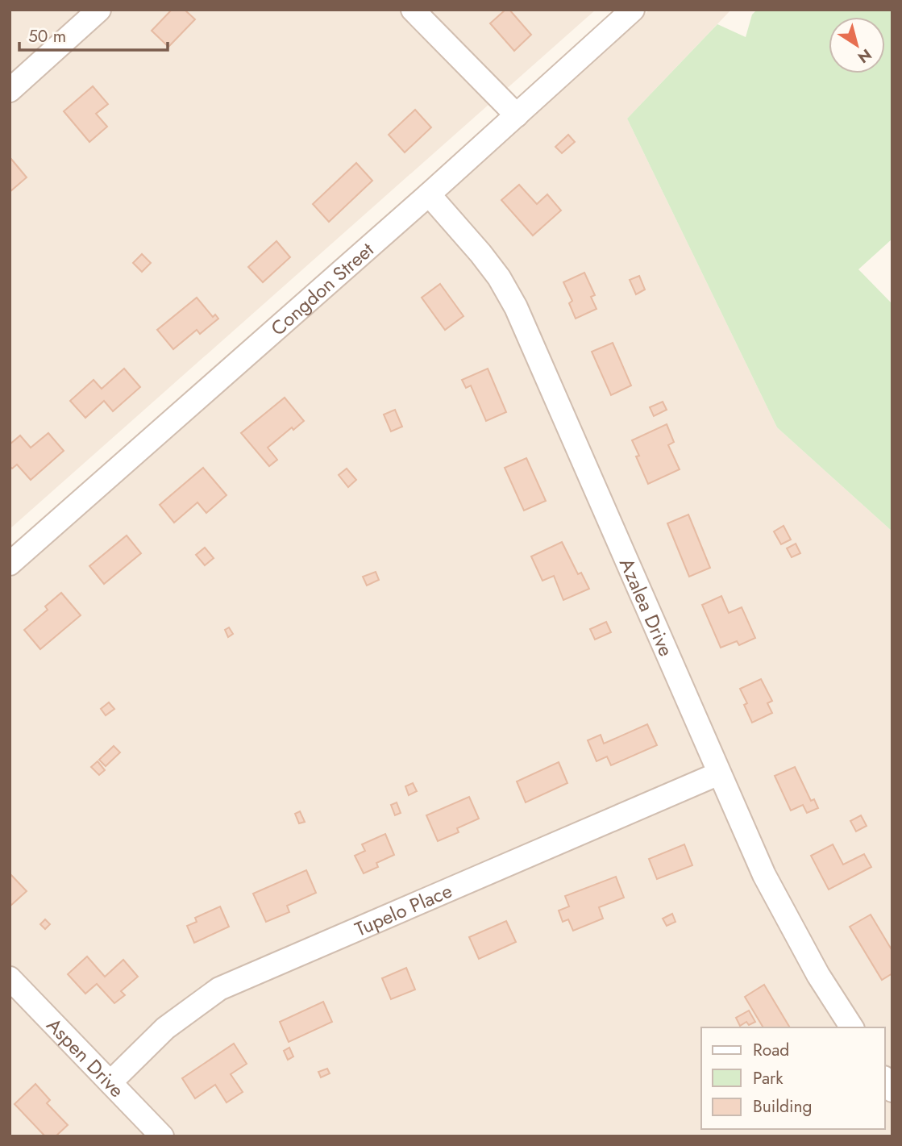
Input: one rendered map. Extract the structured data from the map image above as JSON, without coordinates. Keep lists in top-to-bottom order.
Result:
{
  "streets": {
    "street": [
      "Congdon Street",
      "Azalea Drive",
      "Tupelo Place",
      "Aspen Drive"
    ]
  },
  "crossings": [
    ["Congdon Street", "Azalea Drive"],
    ["Azalea Drive", "Tupelo Place"],
    ["Tupelo Place", "Aspen Drive"]
  ],
  "legend": ["Road", "Park", "Building"],
  "scale_bar": "50 m",
  "north": "bottom right"
}
